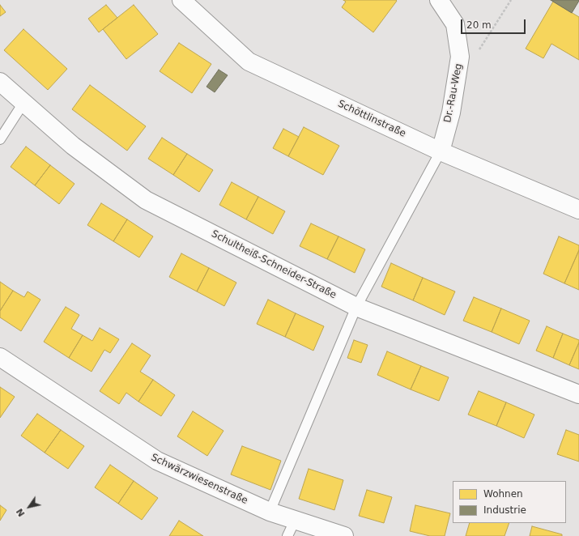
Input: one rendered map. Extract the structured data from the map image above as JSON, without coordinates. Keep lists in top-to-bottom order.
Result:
{
  "streets": {
    "street": [
      "Dr.-Rau-Weg",
      "Schöttlinstraße",
      "Schultheiß-Schneider-Straße",
      "Schwärzwiesenstraße"
    ]
  },
  "crossings": [
    ["Dr.-Rau-Weg", "Schöttlinstraße"]
  ],
  "legend": ["Wohnen", "Industrie"],
  "scale_bar": "20 m",
  "north": "bottom left"
}
